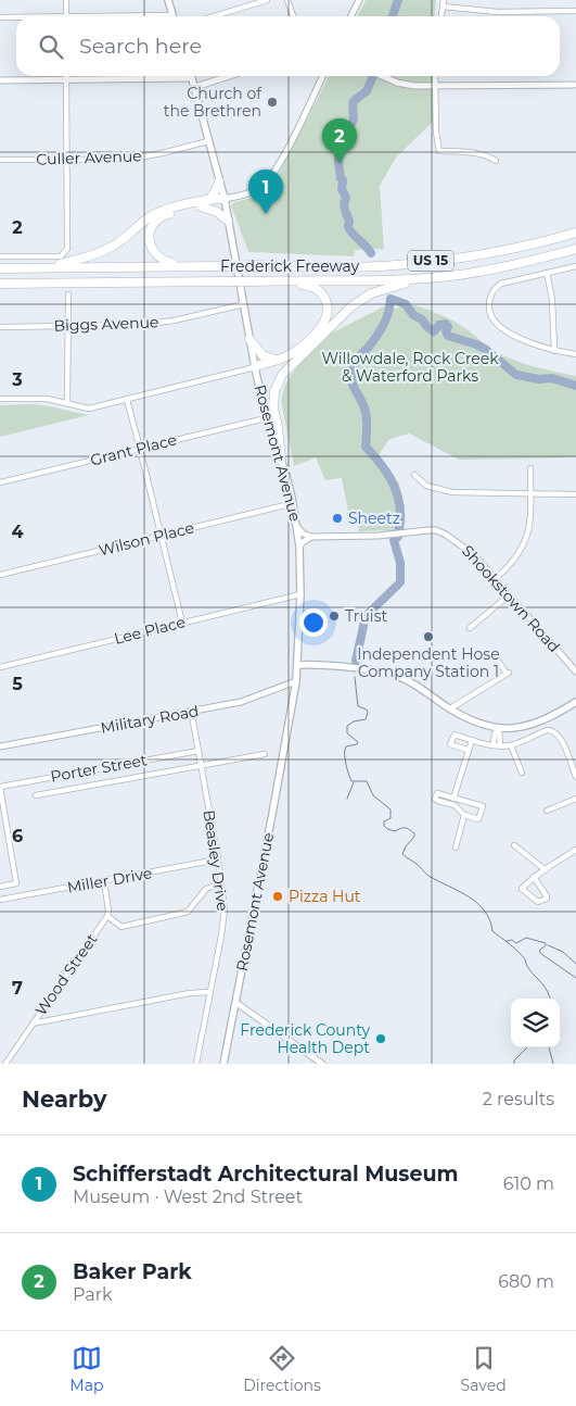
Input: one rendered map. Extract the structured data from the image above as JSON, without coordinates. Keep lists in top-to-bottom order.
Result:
{
  "streets": {
    "highway": ["US 15", "Frederick Freeway"],
    "main road": ["Rosemont Avenue"],
    "street": [
      "Culler Avenue",
      "Biggs Avenue",
      "Grant Place",
      "Wilson Place",
      "Shookstown Road",
      "Lee Place",
      "Military Road",
      "Porter Street",
      "Beasley Drive",
      "Miller Drive",
      "Wood Street"
    ]
  },
  "crossings": [
    ["Culler Avenue", "Rosemont Avenue"],
    ["Biggs Avenue", "Rosemont Avenue"],
    ["Grant Place", "Rosemont Avenue"],
    ["Rosemont Avenue", "Wilson Place"],
    ["Rosemont Avenue", "Lee Place"],
    ["Rosemont Avenue", "Military Road"],
    ["Porter Street", "Beasley Drive"],
    ["Beasley Drive", "Miller Drive"]
  ],
  "parks": ["Willowdale, Rock Creek & Waterford Parks"],
  "places": [
    "Church of the Brethren",
    "Sheetz",
    "Truist",
    "Independent Hose Company Station 1",
    "Pizza Hut",
    "Frederick County Health Dept"
  ],
  "page": {
    "search": "Search here",
    "pins": ["2", "1"],
    "heading": ["Nearby", "2 results"],
    "list": [
      {
        "mark": "1",
        "name": "Schifferstadt Architectural Museum",
        "note": "Museum · West 2nd Street",
        "value": "610 m"
      },
      {
        "mark": "2",
        "name": "Baker Park",
        "note": "Park",
        "value": "680 m"
      }
    ],
    "nav": ["Map", "Directions", "Saved"]
  },
  "grid": {
    "rows": [
      "2",
      "3",
      "4",
      "5",
      "6",
      "7"
    ]
  }
}
